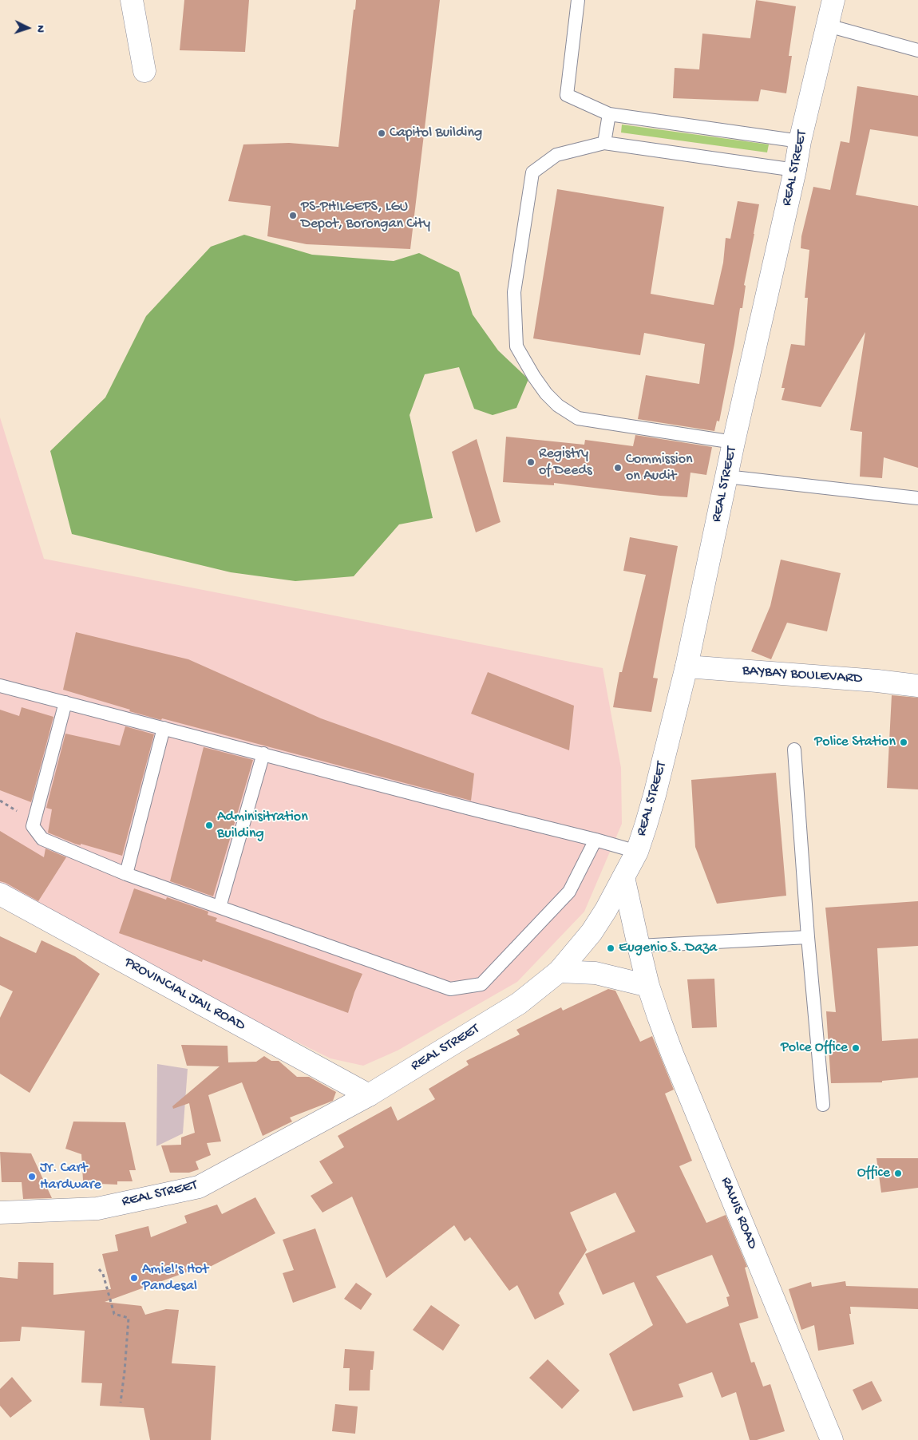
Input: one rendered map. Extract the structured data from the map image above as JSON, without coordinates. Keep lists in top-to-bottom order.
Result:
{
  "streets": {
    "main road": [
      "REAL STREET",
      "BAYBAY BOULEVARD",
      "PROVINCIAL JAIL ROAD",
      "RAWIS ROAD"
    ]
  },
  "crossings": [
    ["REAL STREET", "BAYBAY BOULEVARD"],
    ["REAL STREET", "PROVINCIAL JAIL ROAD"],
    ["REAL STREET", "RAWIS ROAD"]
  ],
  "places": [
    "Capitol Building",
    "PS-PHILGEPS, LGU Depot, Borongan City",
    "Registry of Deeds",
    "Commission on Audit",
    "Police Station",
    "Adminisitration Building",
    "Eugenio S. Daza",
    "Polce Office",
    "Office",
    "Jr. Cart Hardware",
    "Amiel's Hot Pandesal"
  ],
  "north": "right"
}
